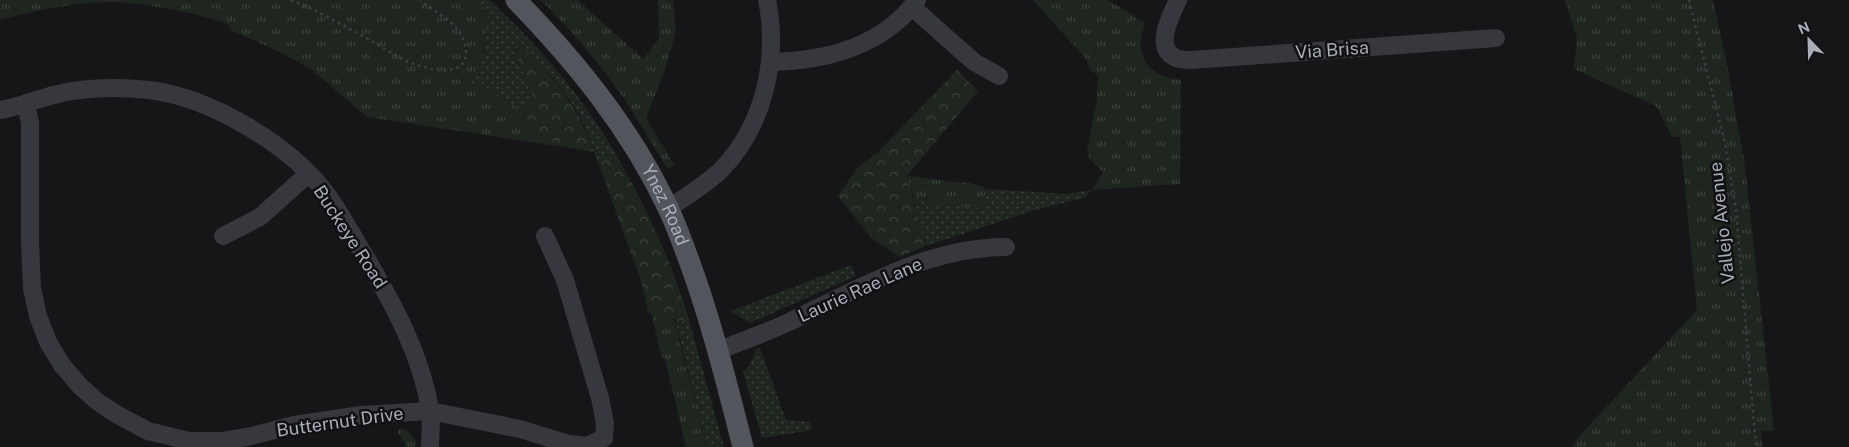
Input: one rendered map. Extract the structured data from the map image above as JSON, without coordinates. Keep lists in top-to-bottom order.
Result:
{
  "streets": {
    "main road": ["Ynez Road"],
    "street": [
      "Via Brisa",
      "Buckeye Road",
      "Laurie Rae Lane",
      "Butternut Drive"
    ],
    "path": ["Vallejo Avenue"]
  },
  "crossings": [
    ["Ynez Road", "Laurie Rae Lane"],
    ["Buckeye Road", "Butternut Drive"]
  ],
  "north": "top left"
}
